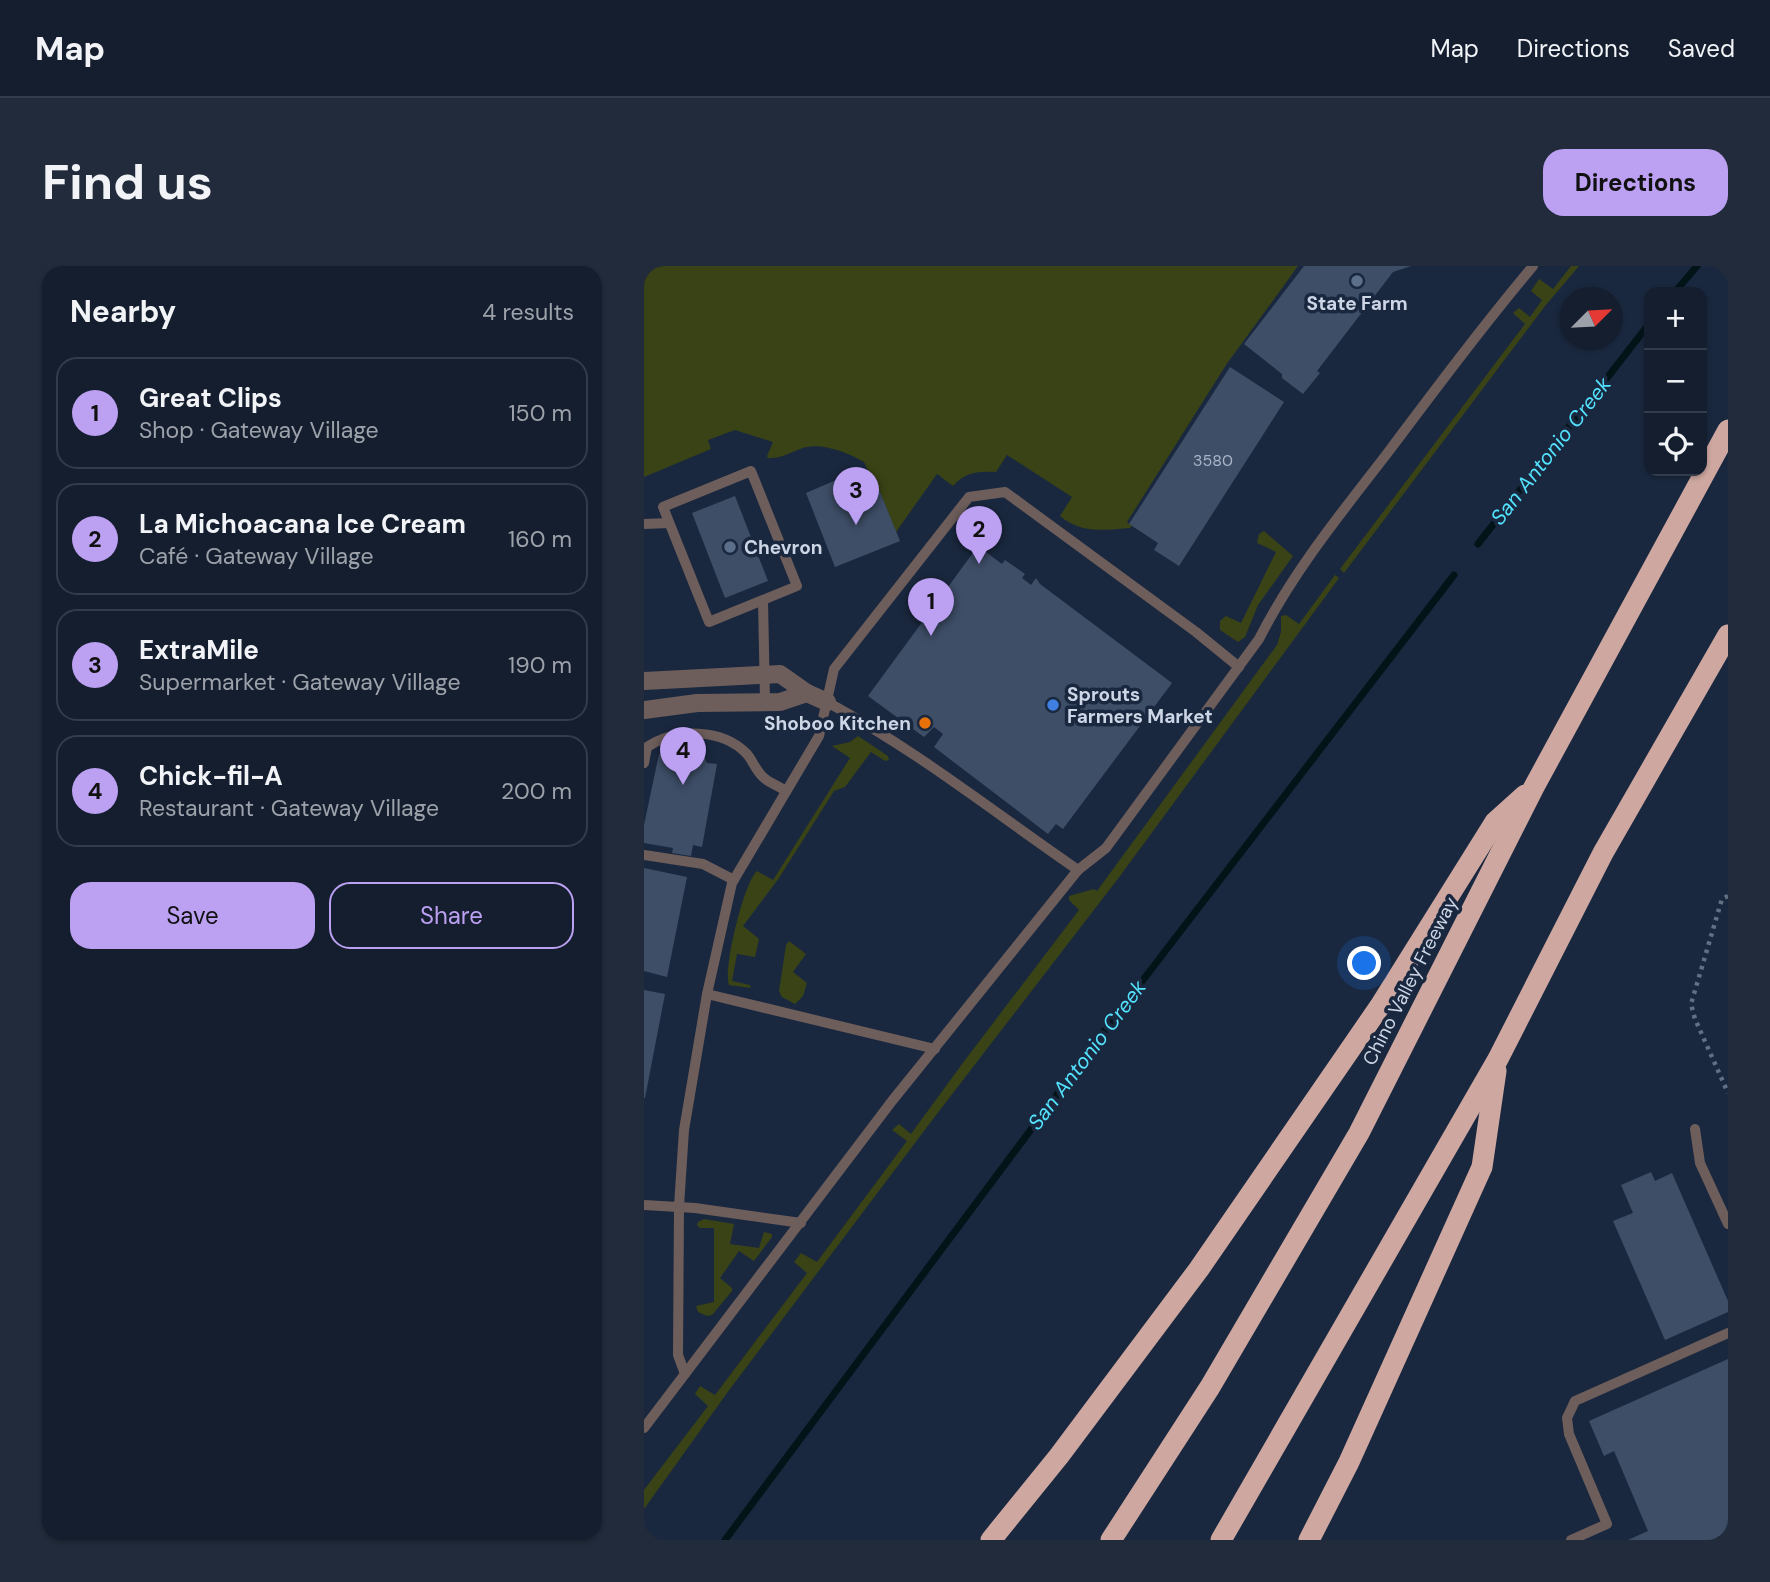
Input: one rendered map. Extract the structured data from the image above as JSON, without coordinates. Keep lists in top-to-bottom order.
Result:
{
  "streets": {
    "highway": ["Chino Valley Freeway"]
  },
  "water": ["San Antonio Creek"],
  "places": [
    "State Farm",
    "Chevron",
    "Sprouts Farmers Market",
    "Shoboo Kitchen"
  ],
  "house_numbers": ["3580"],
  "north": "top right",
  "page": {
    "header": "Map",
    "nav": ["Map", "Directions", "Saved"],
    "buttons": [
      "Directions",
      ["Save", "Share"]
    ],
    "title": "Find us",
    "heading": ["Nearby", "4 results"],
    "map_buttons": ["+", "−"],
    "list": [
      {
        "mark": "1",
        "name": "Great Clips",
        "note": "Shop · Gateway Village",
        "value": "150 m"
      },
      {
        "mark": "2",
        "name": "La Michoacana Ice Cream",
        "note": "Café · Gateway Village",
        "value": "160 m"
      },
      {
        "mark": "3",
        "name": "ExtraMile",
        "note": "Supermarket · Gateway Village",
        "value": "190 m"
      },
      {
        "mark": "4",
        "name": "Chick-fil-A",
        "note": "Restaurant · Gateway Village",
        "value": "200 m"
      }
    ],
    "pins": [
      "3",
      "2",
      "1",
      "4"
    ]
  }
}
